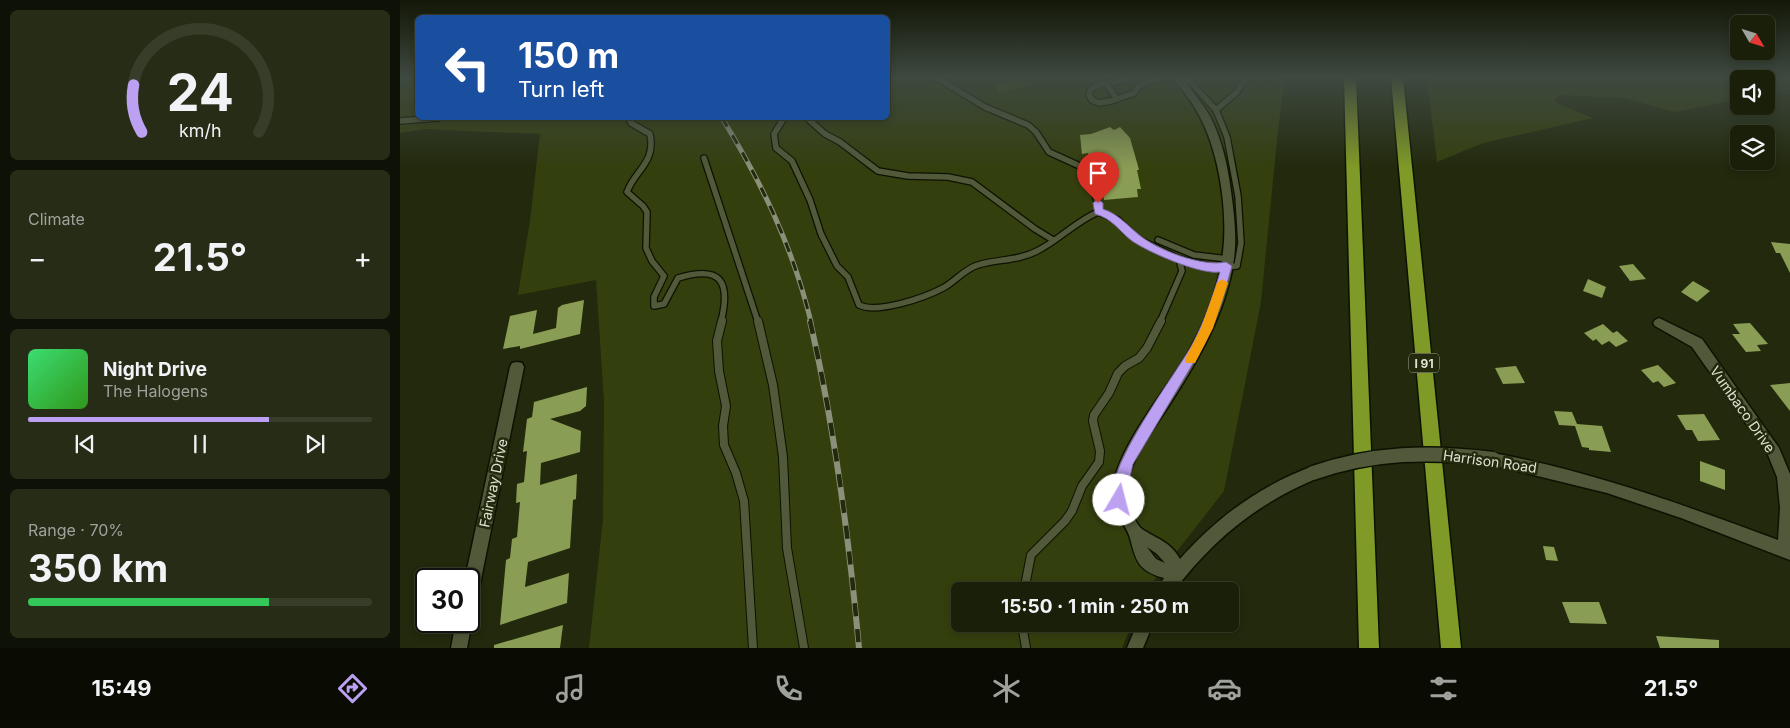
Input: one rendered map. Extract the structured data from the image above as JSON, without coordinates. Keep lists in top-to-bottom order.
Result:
{
  "streets": {
    "highway": ["I 91"],
    "street": ["Vumbaco Drive", "Harrison Road", "Fairway Drive"]
  },
  "crossings": [
    ["Vumbaco Drive", "Harrison Road"]
  ],
  "north": "bottom right",
  "page": {
    "turn": ["150 m", "Turn left"],
    "tile": [
      "Climate",
      ["Range · 70%", "350 km"]
    ],
    "heat": ["−", "21.5°", "+"],
    "song": ["Night Drive", "The Halogens"],
    "limit": "30",
    "trip": "15:50 · 1 min · 250 m",
    "tabs": ["15:49", "21.5°"],
    "gauge": ["24", "km/h"]
  }
}
